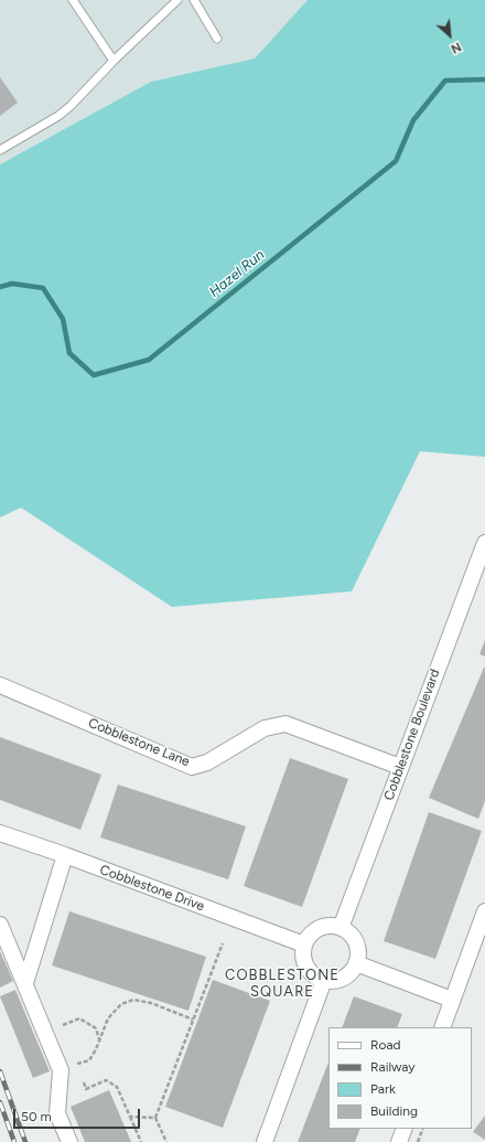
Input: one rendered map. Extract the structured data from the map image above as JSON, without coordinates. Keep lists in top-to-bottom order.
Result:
{
  "streets": {
    "street": ["Cobblestone Boulevard", "Cobblestone Lane", "Cobblestone Drive"]
  },
  "crossings": [
    ["Cobblestone Boulevard", "Cobblestone Lane"],
    ["Cobblestone Boulevard", "Cobblestone Drive"]
  ],
  "districts": ["COBBLESTONE SQUARE"],
  "water": ["Hazel Run"],
  "legend": [
    "Road",
    "Railway",
    "Park",
    "Building"
  ],
  "scale_bar": "50 m",
  "north": "bottom right"
}
